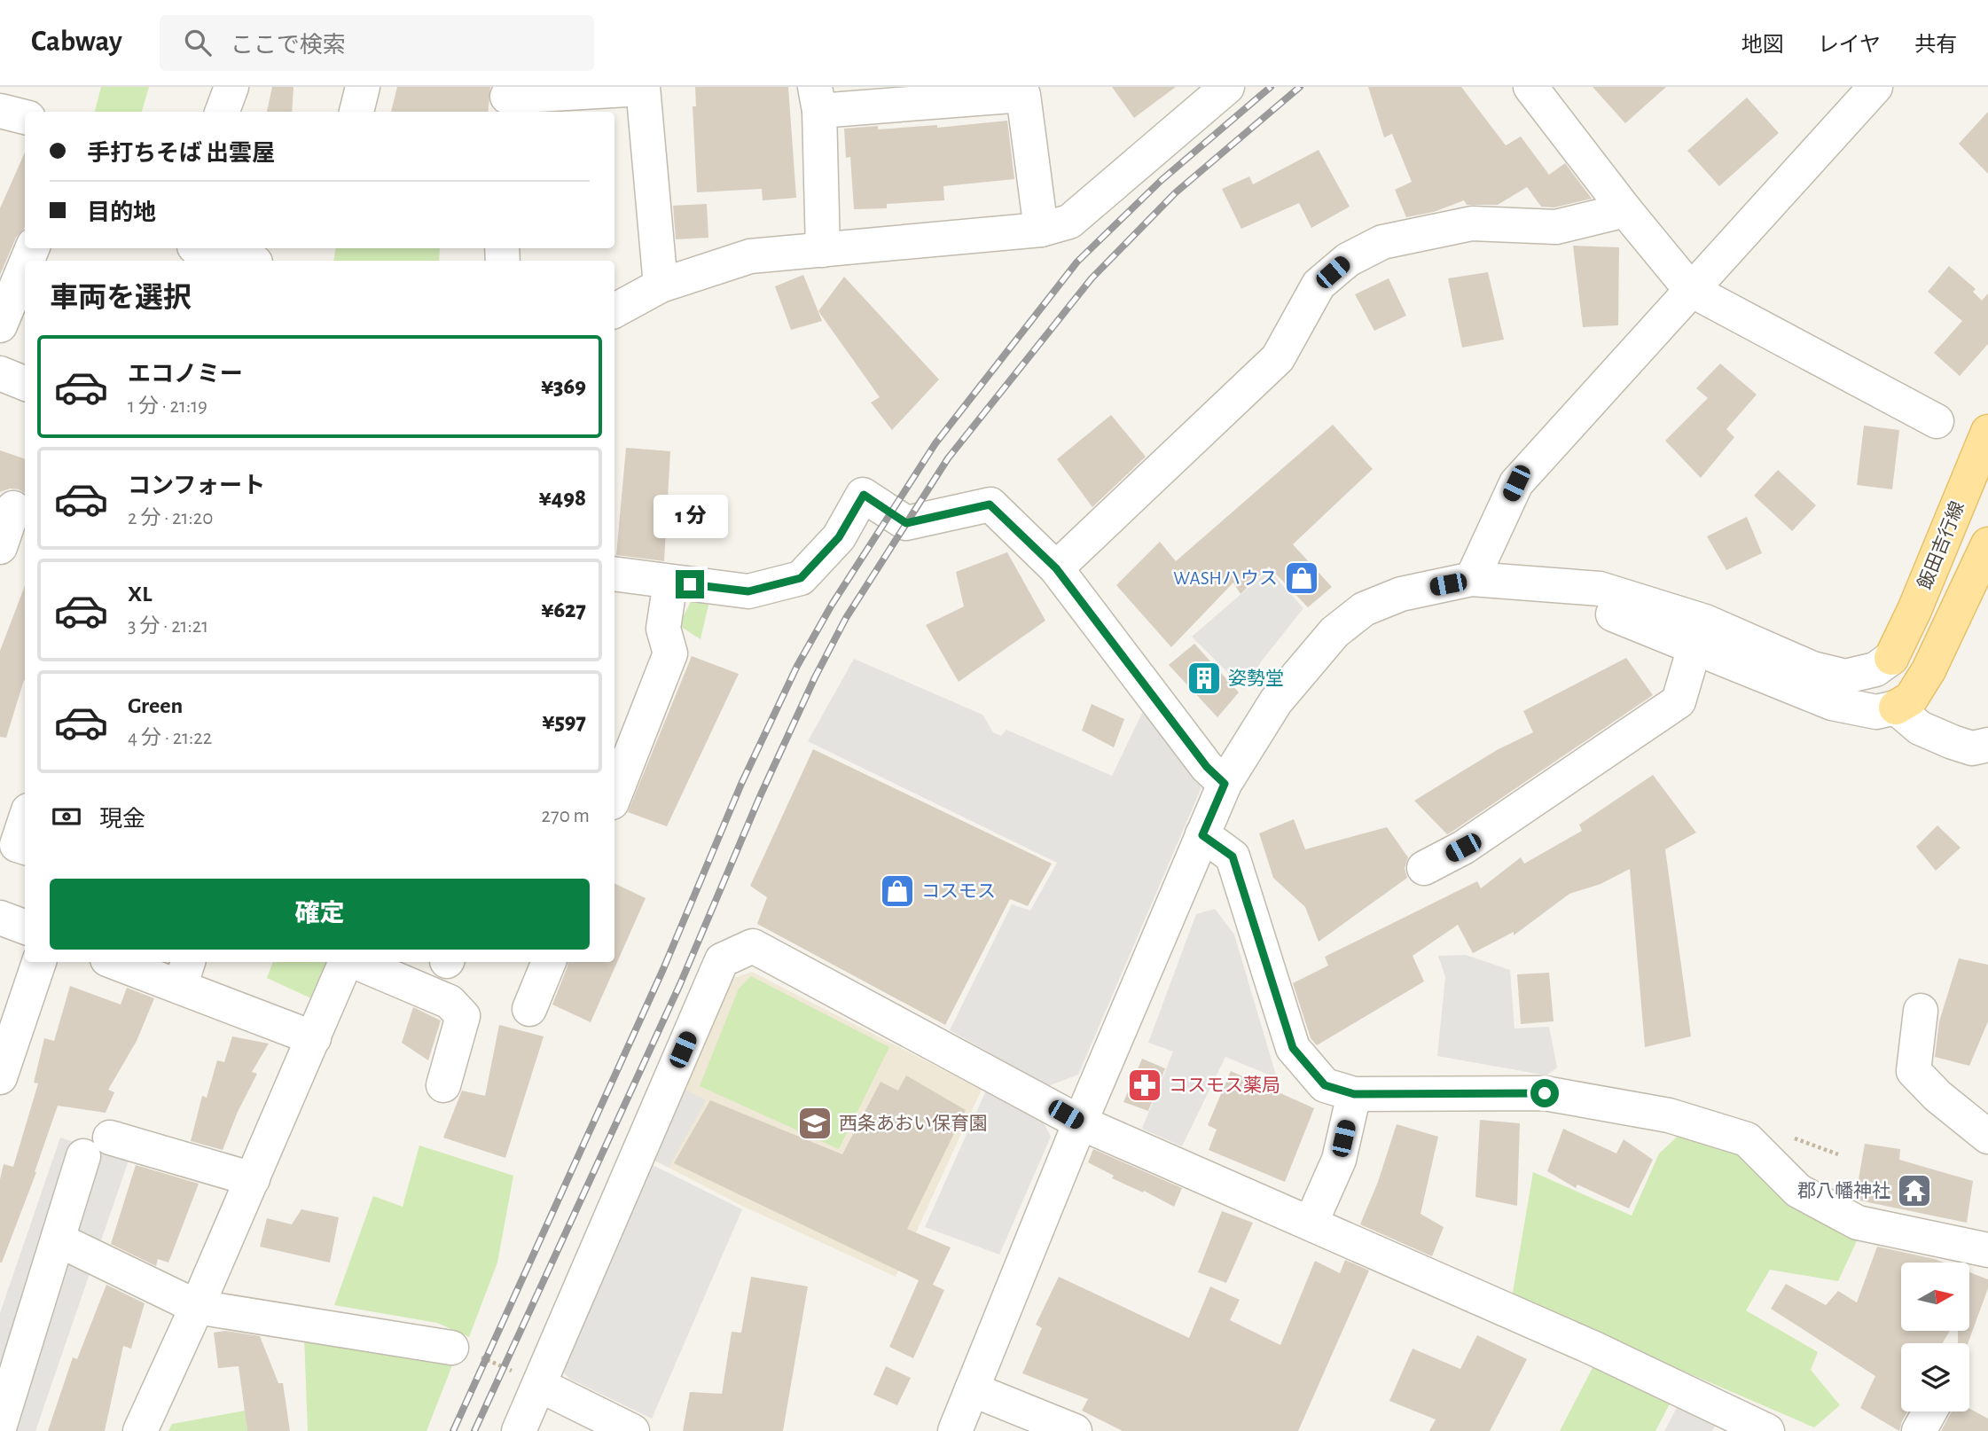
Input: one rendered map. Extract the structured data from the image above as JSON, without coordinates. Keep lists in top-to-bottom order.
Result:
{
  "streets": {
    "main road": ["飯田吉行線"]
  },
  "places": {
    "shop": ["WASHハウス", "コスモス"],
    "building": ["姿勢堂"],
    "pharmacy": ["コスモス薬局"],
    "school or university": ["西条あおい保育園"],
    "temple": ["郡八幡神社"]
  },
  "north": "right",
  "page": {
    "header": "Cabway",
    "search": "ここで検索",
    "nav": ["地図", "レイヤ", "共有"],
    "banner": ["手打ちそば 出雲屋", "目的地"],
    "heading": "車両を選択",
    "list": [
      {
        "name": "エコノミー",
        "note": "1 分 · 21:19",
        "value": "¥369"
      },
      {
        "name": "コンフォート",
        "note": "2 分 · 21:20",
        "value": "¥498"
      },
      {
        "name": "XL",
        "note": "3 分 · 21:21",
        "value": "¥627"
      },
      {
        "name": "Green",
        "note": "4 分 · 21:22",
        "value": "¥597"
      }
    ],
    "bubble": "1 分",
    "pay": ["現金", "270 m"],
    "buttons": "確定"
  }
}
